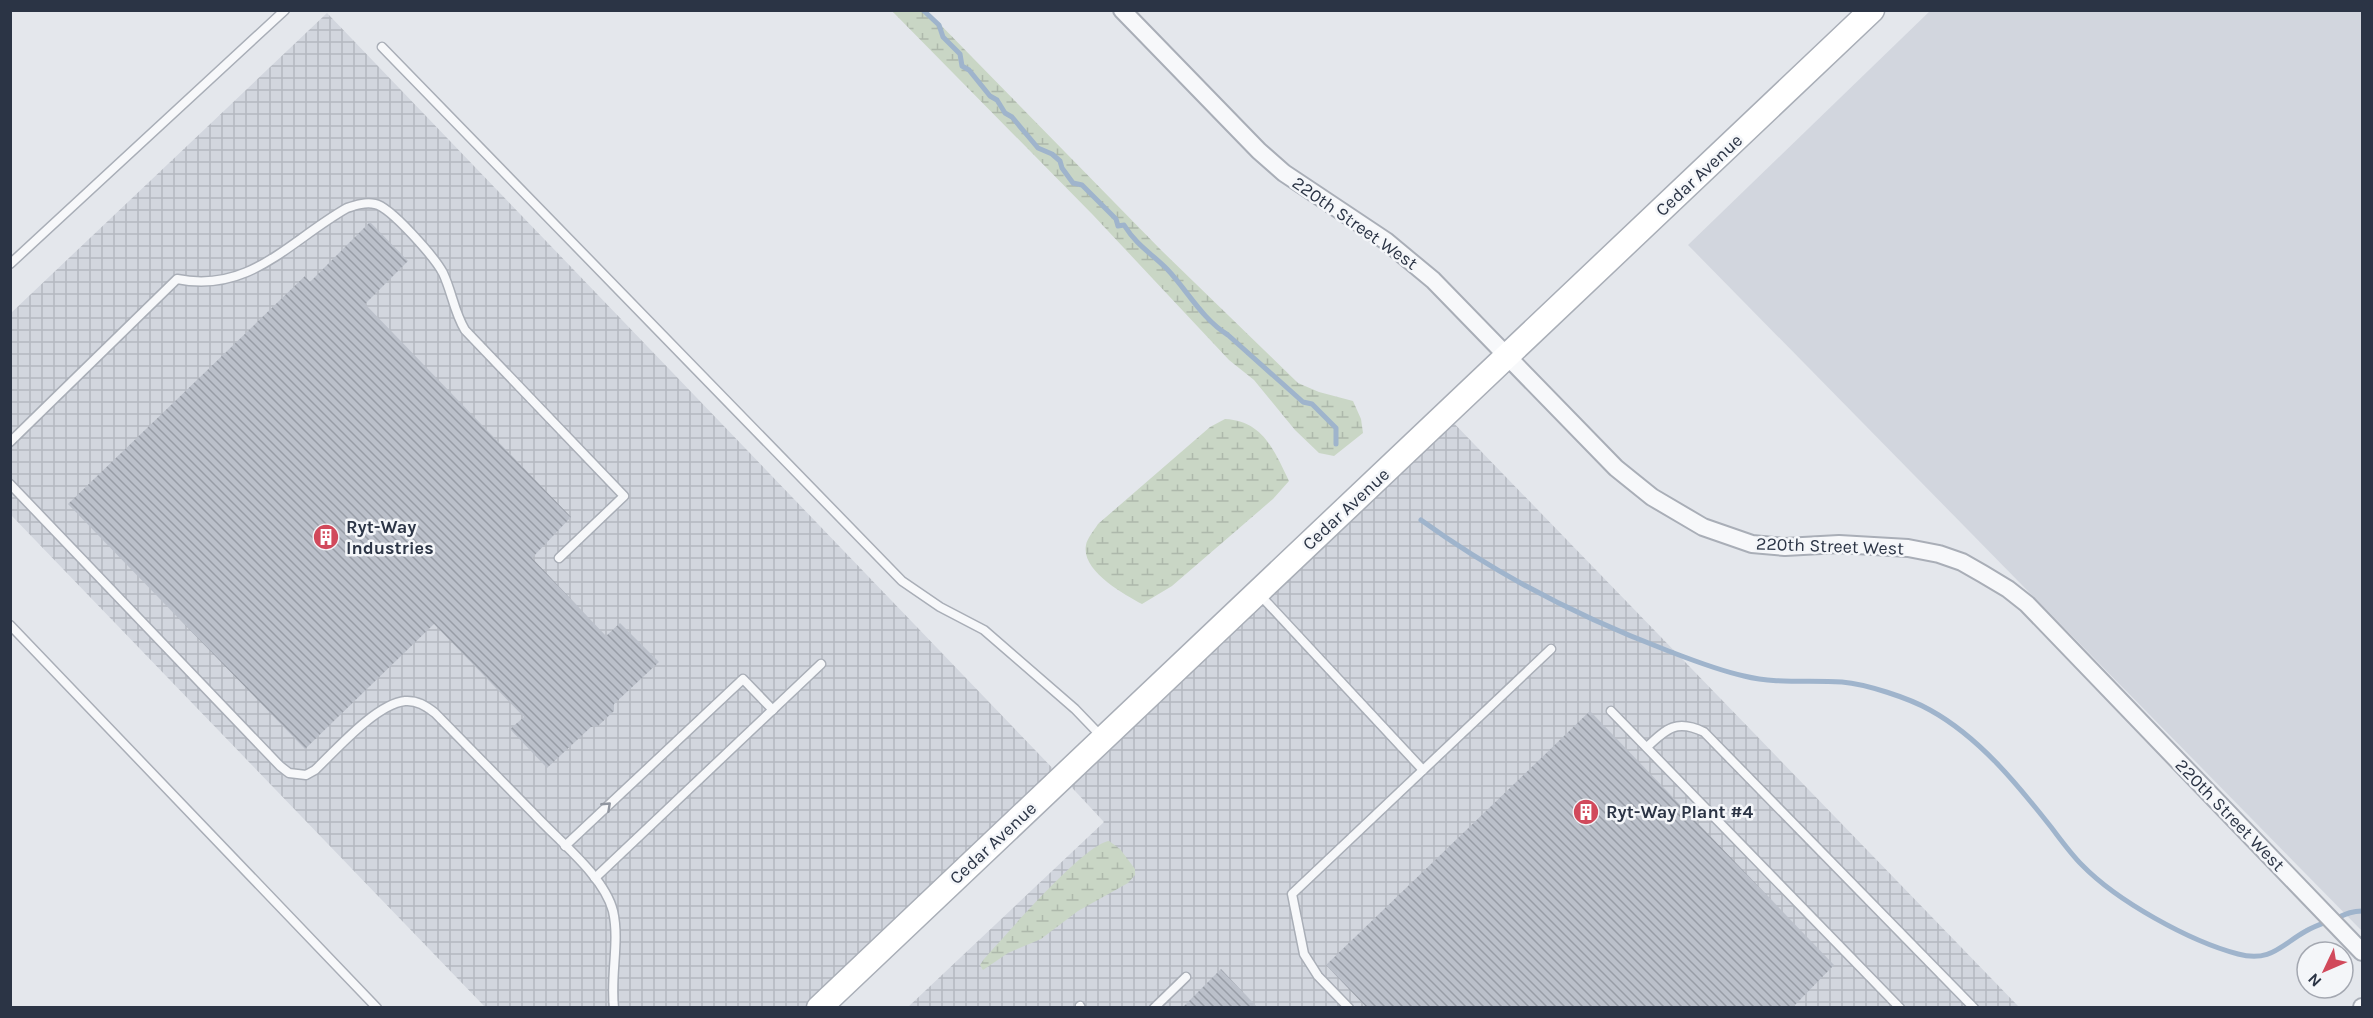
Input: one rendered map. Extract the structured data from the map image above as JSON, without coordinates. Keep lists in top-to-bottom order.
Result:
{
  "streets": {
    "main road": ["Cedar Avenue"],
    "street": ["220th Street West"]
  },
  "crossings": [
    ["Cedar Avenue", "220th Street West"]
  ],
  "places": {
    "building": ["Ryt-Way Industries", "Ryt-Way Plant #4"]
  },
  "north": "bottom left"
}
